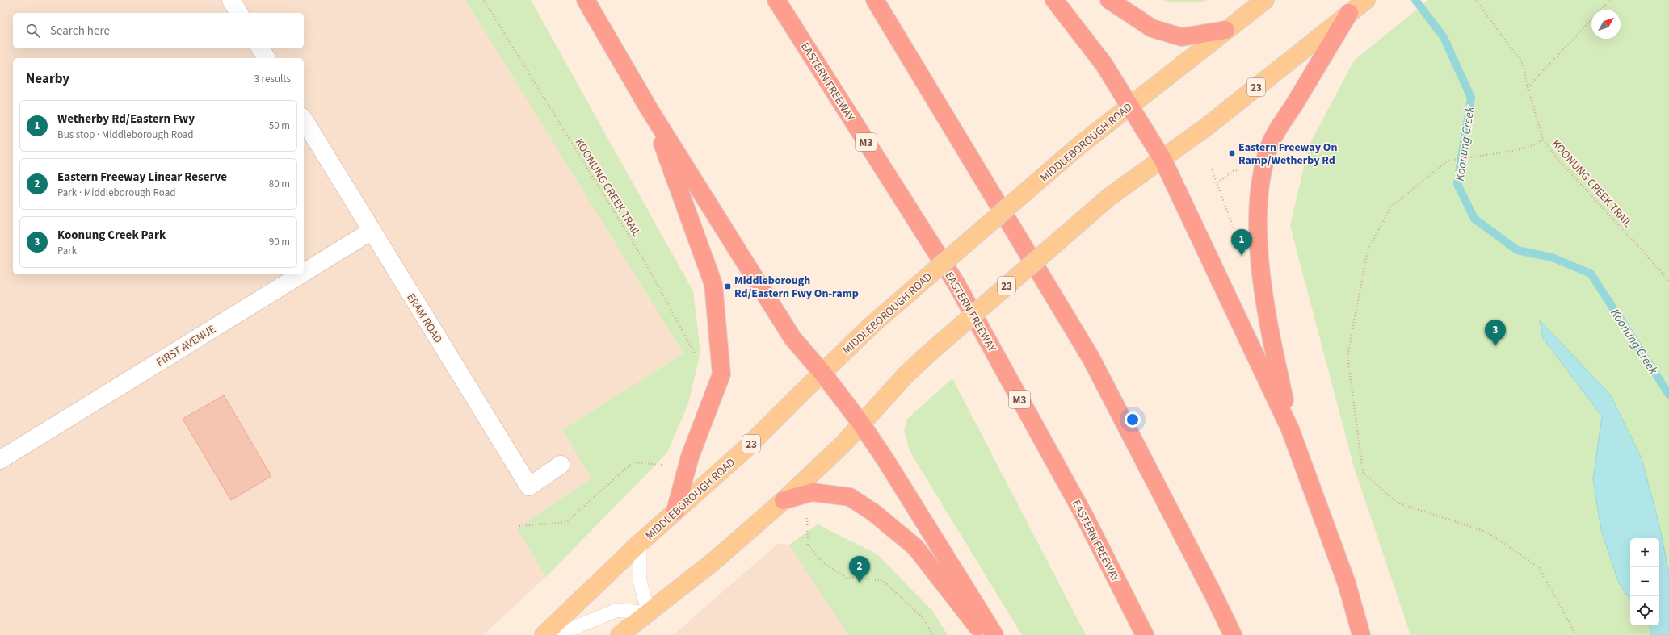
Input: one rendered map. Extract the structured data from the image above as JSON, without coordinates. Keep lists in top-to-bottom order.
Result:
{
  "streets": {
    "highway": ["EASTERN FREEWAY", "M3"],
    "main road": ["23", "MIDDLEBOROUGH ROAD"],
    "street": ["ERAM ROAD", "FIRST AVENUE"],
    "path": ["KOONUNG CREEK TRAIL"]
  },
  "crossings": [
    ["ERAM ROAD", "FIRST AVENUE"]
  ],
  "water": ["Koonung Creek"],
  "places": {
    "transit": ["Eastern Freeway On Ramp/Wetherby Rd", "Middleborough Rd/Eastern Fwy On-ramp"]
  },
  "north": "top right",
  "page": {
    "search": "Search here",
    "heading": ["Nearby", "3 results"],
    "list": [
      {
        "mark": "1",
        "name": "Wetherby Rd/Eastern Fwy",
        "note": "Bus stop · Middleborough Road",
        "value": "50 m"
      },
      {
        "mark": "2",
        "name": "Eastern Freeway Linear Reserve",
        "note": "Park · Middleborough Road",
        "value": "80 m"
      },
      {
        "mark": "3",
        "name": "Koonung Creek Park",
        "note": "Park",
        "value": "90 m"
      }
    ],
    "pins": ["1", "3", "2"],
    "map_buttons": ["+", "−"]
  }
}
